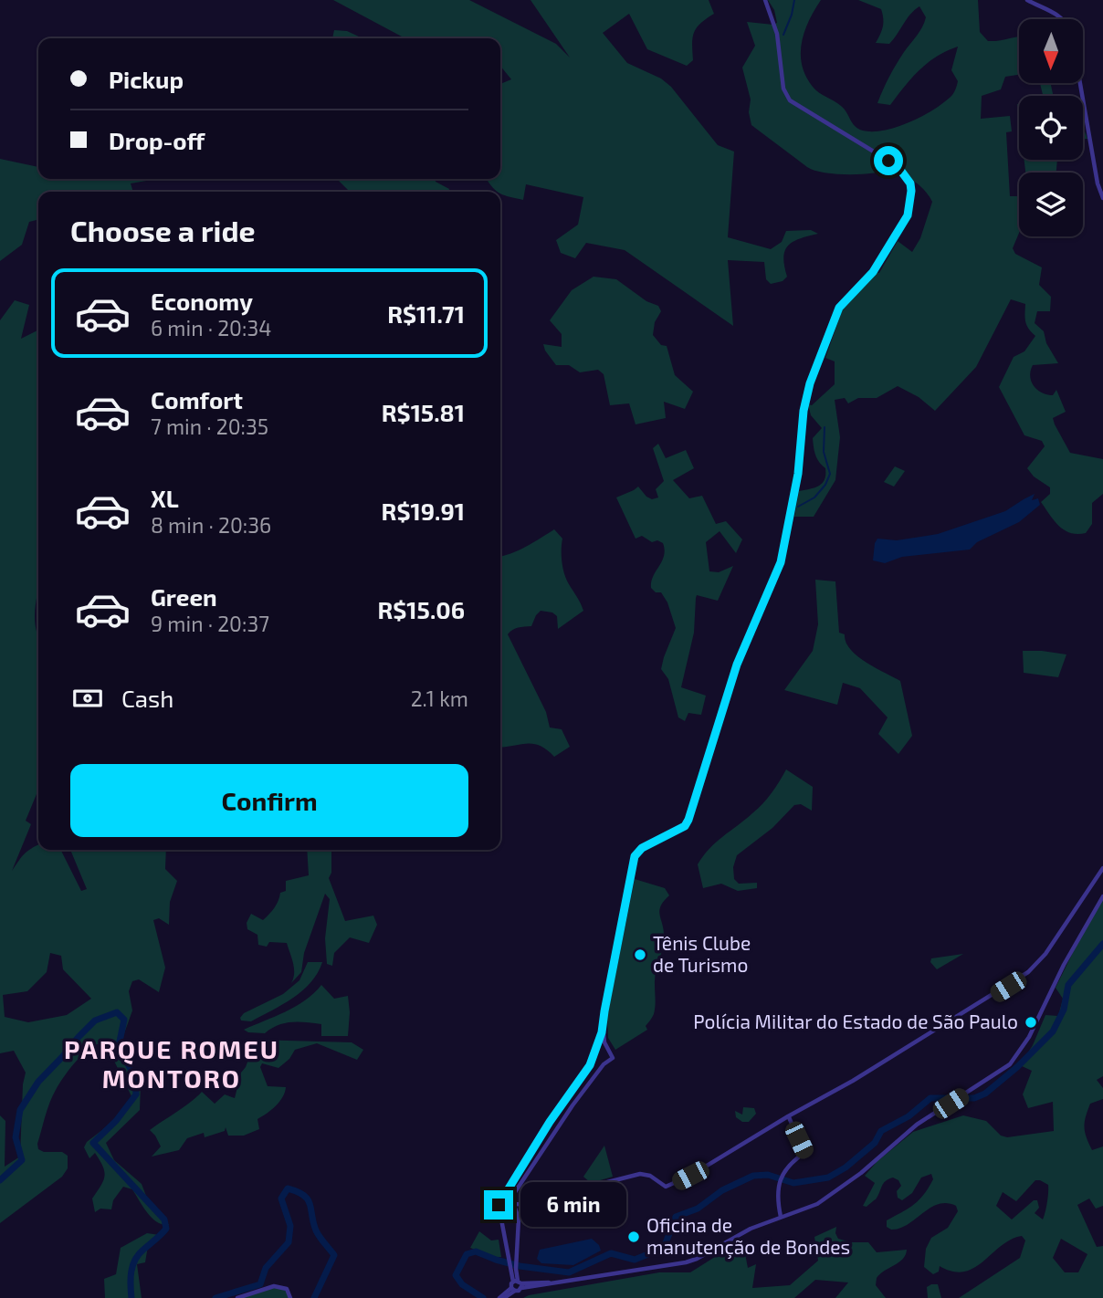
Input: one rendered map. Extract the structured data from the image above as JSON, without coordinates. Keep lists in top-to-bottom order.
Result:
{
  "districts": ["PARQUE ROMEU MONTORO"],
  "places": ["Tênis Clube de Turismo", "Polícia Militar do Estado de São Paulo", "Oficina de manutenção de Bondes"],
  "north": "bottom",
  "page": {
    "banner": ["Pickup", "Drop-off"],
    "heading": "Choose a ride",
    "list": [
      {
        "name": "Economy",
        "note": "6 min · 20:34",
        "value": "R$11.71"
      },
      {
        "name": "Comfort",
        "note": "7 min · 20:35",
        "value": "R$15.81"
      },
      {
        "name": "XL",
        "note": "8 min · 20:36",
        "value": "R$19.91"
      },
      {
        "name": "Green",
        "note": "9 min · 20:37",
        "value": "R$15.06"
      }
    ],
    "pay": ["Cash", "2.1 km"],
    "buttons": "Confirm",
    "bubble": "6 min"
  }
}
